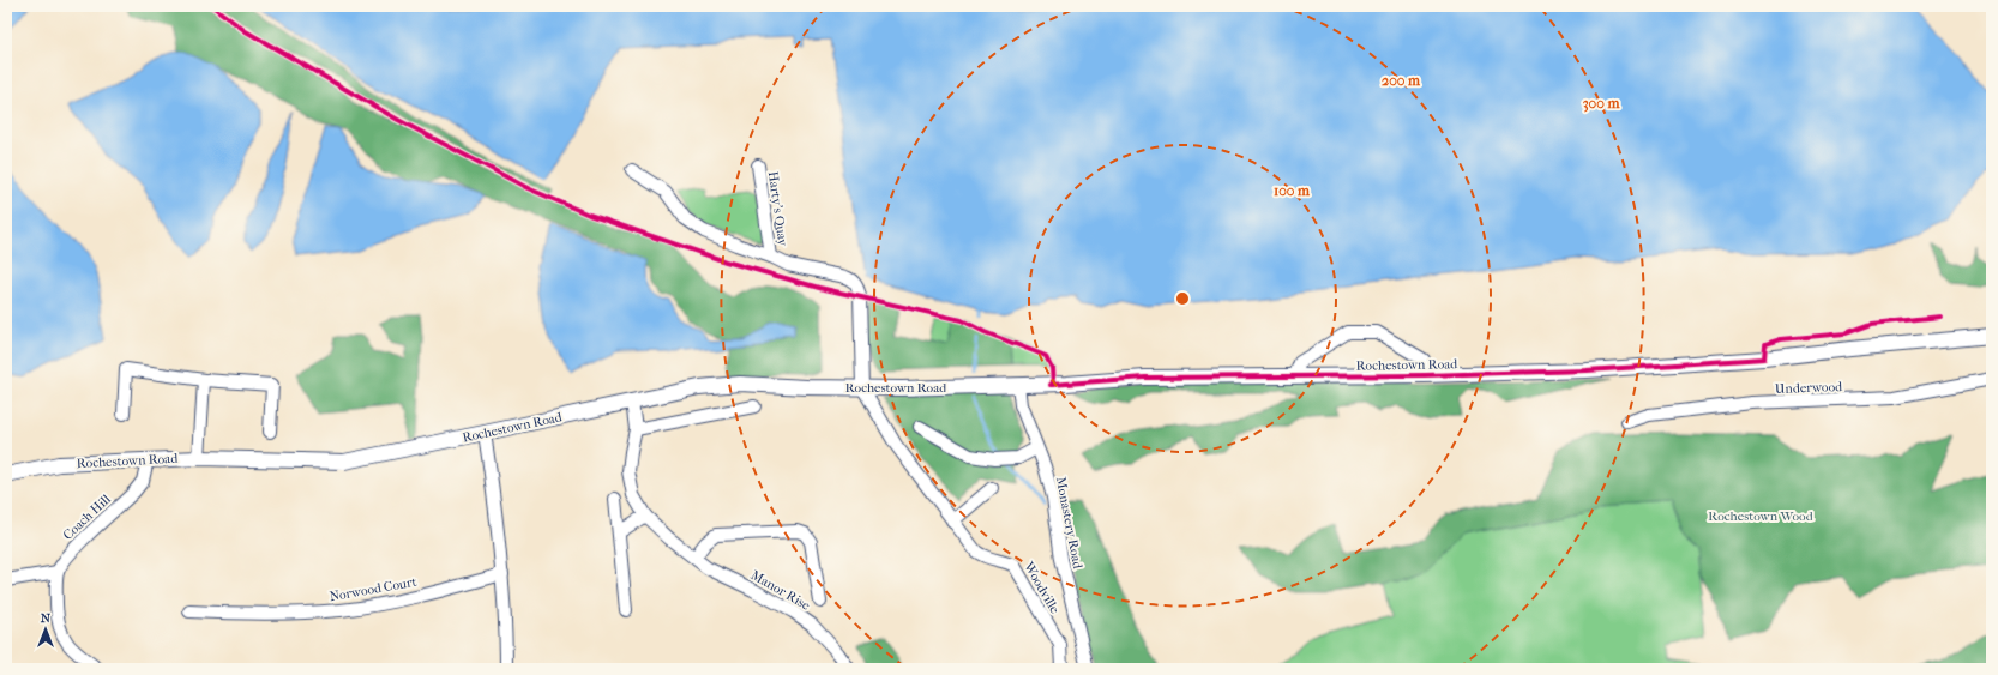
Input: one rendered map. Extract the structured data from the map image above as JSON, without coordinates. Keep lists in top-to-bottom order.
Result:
{
  "streets": {
    "main road": ["Rochestown Road"],
    "street": [
      "Harty's Quay",
      "Underwood",
      "Coach Hill",
      "Monastery Road",
      "Woodville",
      "Norwood Court",
      "Manor Rise"
    ]
  },
  "crossings": [
    ["Harty's Quay", "Rochestown Road"],
    ["Harty's Quay", "Woodville"],
    ["Rochestown Road", "Coach Hill"],
    ["Rochestown Road", "Monastery Road"],
    ["Rochestown Road", "Woodville"],
    ["Rochestown Road", "Manor Rise"]
  ],
  "parks": ["Rochestown Wood"],
  "north": "top",
  "rings": ["200 m", "300 m", "100 m"]
}
